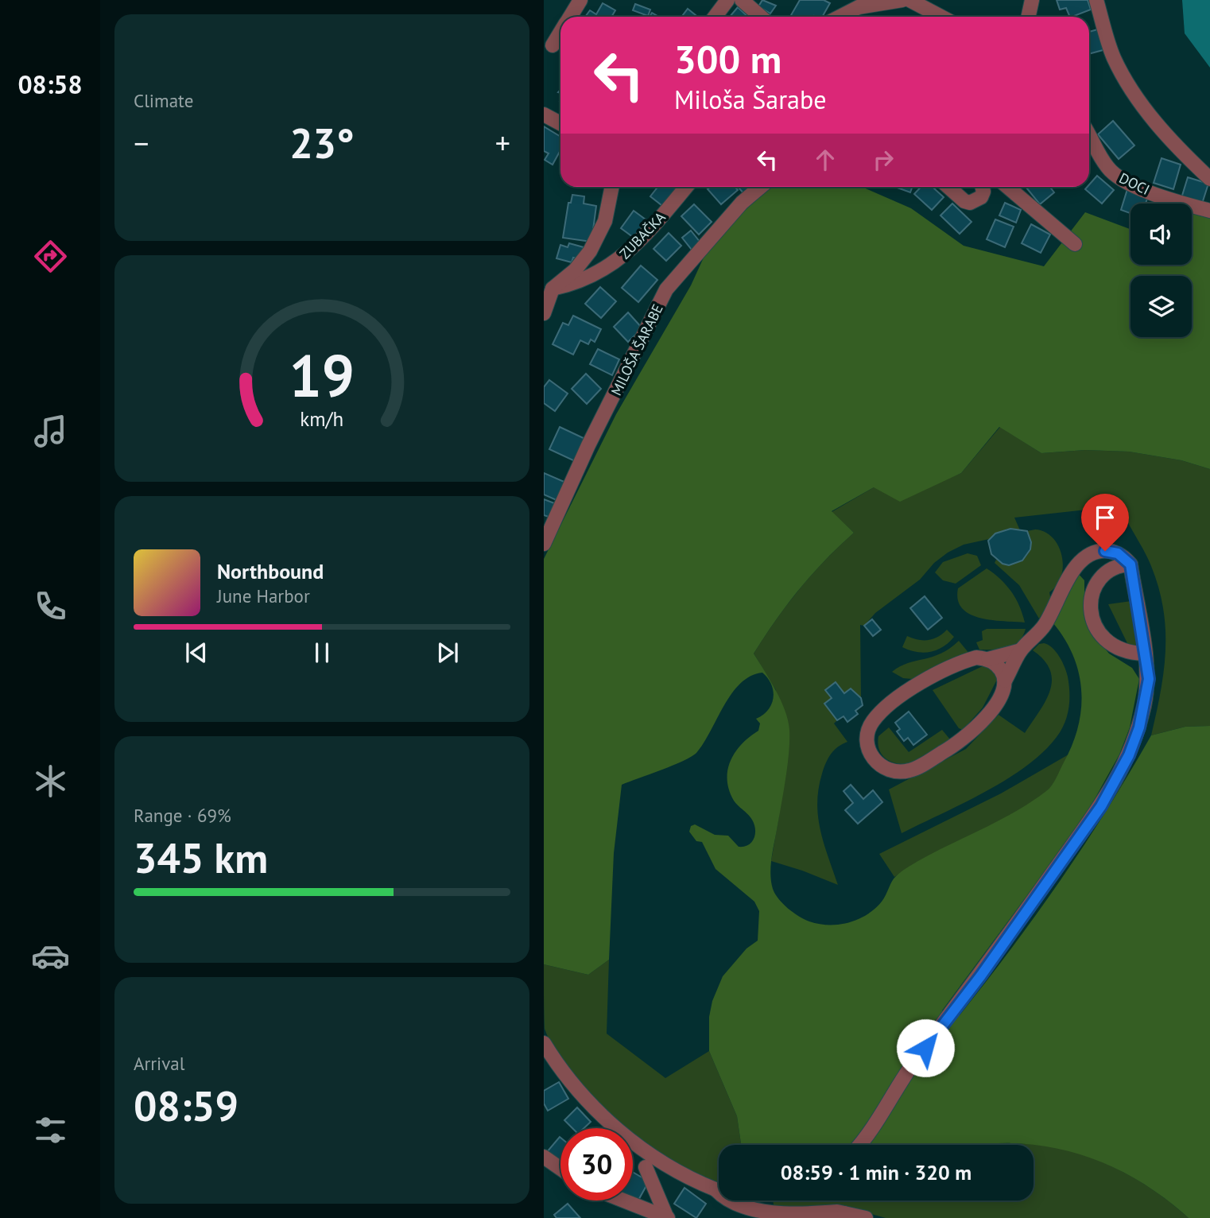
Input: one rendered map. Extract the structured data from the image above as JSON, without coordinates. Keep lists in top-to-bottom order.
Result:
{
  "streets": {
    "street": ["DOCI", "ZUBAČKA", "MILOŠA ŠARABE"]
  },
  "page": {
    "tabs": "08:58",
    "tile": [
      "Climate",
      ["Range · 69%", "345 km"],
      ["Arrival", "08:59"]
    ],
    "turn": ["300 m", "Miloša Šarabe"],
    "heat": ["−", "23°", "+"],
    "song": ["Northbound", "June Harbor"],
    "limit": "30",
    "trip": "08:59 · 1 min · 320 m",
    "gauge": ["19", "km/h"]
  }
}
